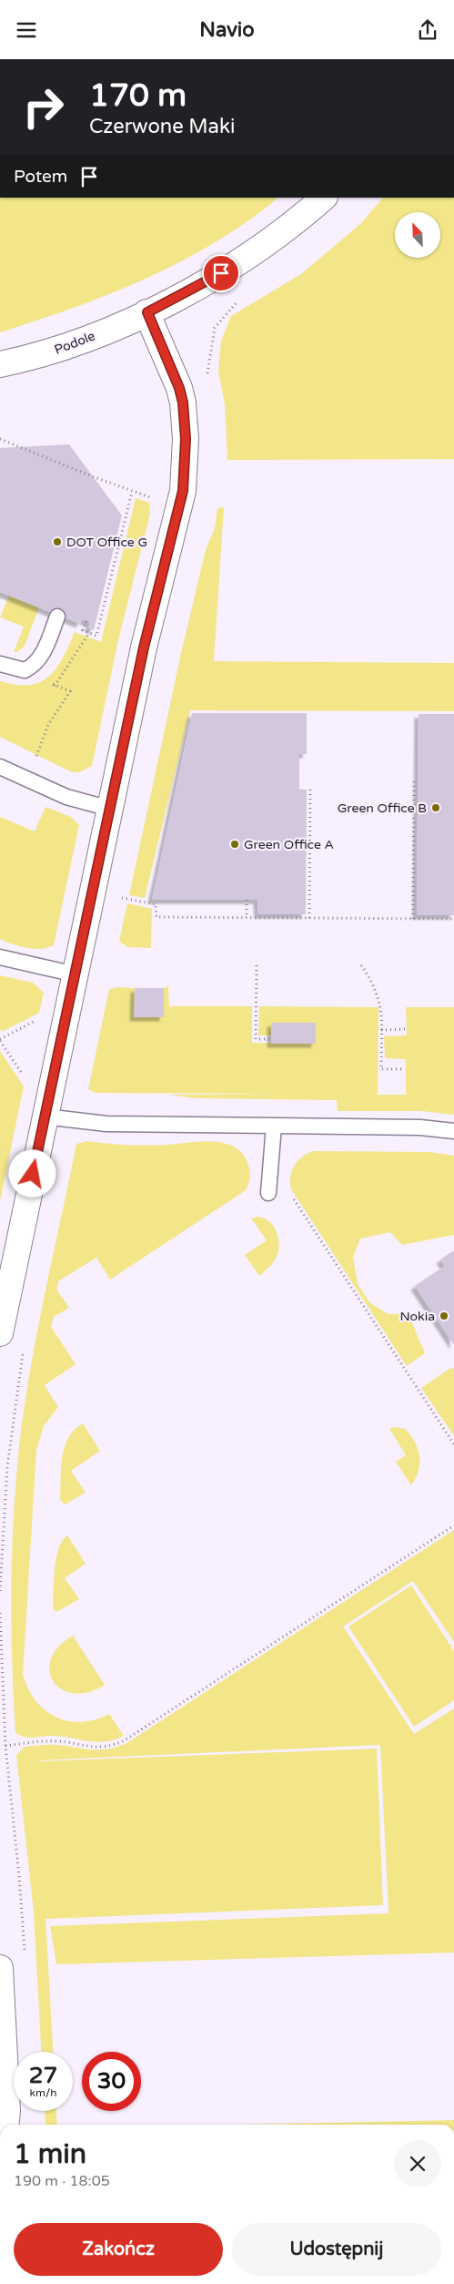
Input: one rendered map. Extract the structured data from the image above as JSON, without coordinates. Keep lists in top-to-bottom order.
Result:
{
  "streets": {
    "street": ["Podole"]
  },
  "places": [
    "DOT Office G",
    "Green Office B",
    "Green Office A",
    "Nokia"
  ],
  "north": "top left",
  "page": {
    "header": "Navio",
    "turn": ["170 m", "Czerwone Maki"],
    "then": "Potem",
    "speed": "27 km/h",
    "limit": "30",
    "heading": ["1 min", "190 m · 18:05"],
    "buttons": ["Zakończ", "Udostępnij"]
  }
}
